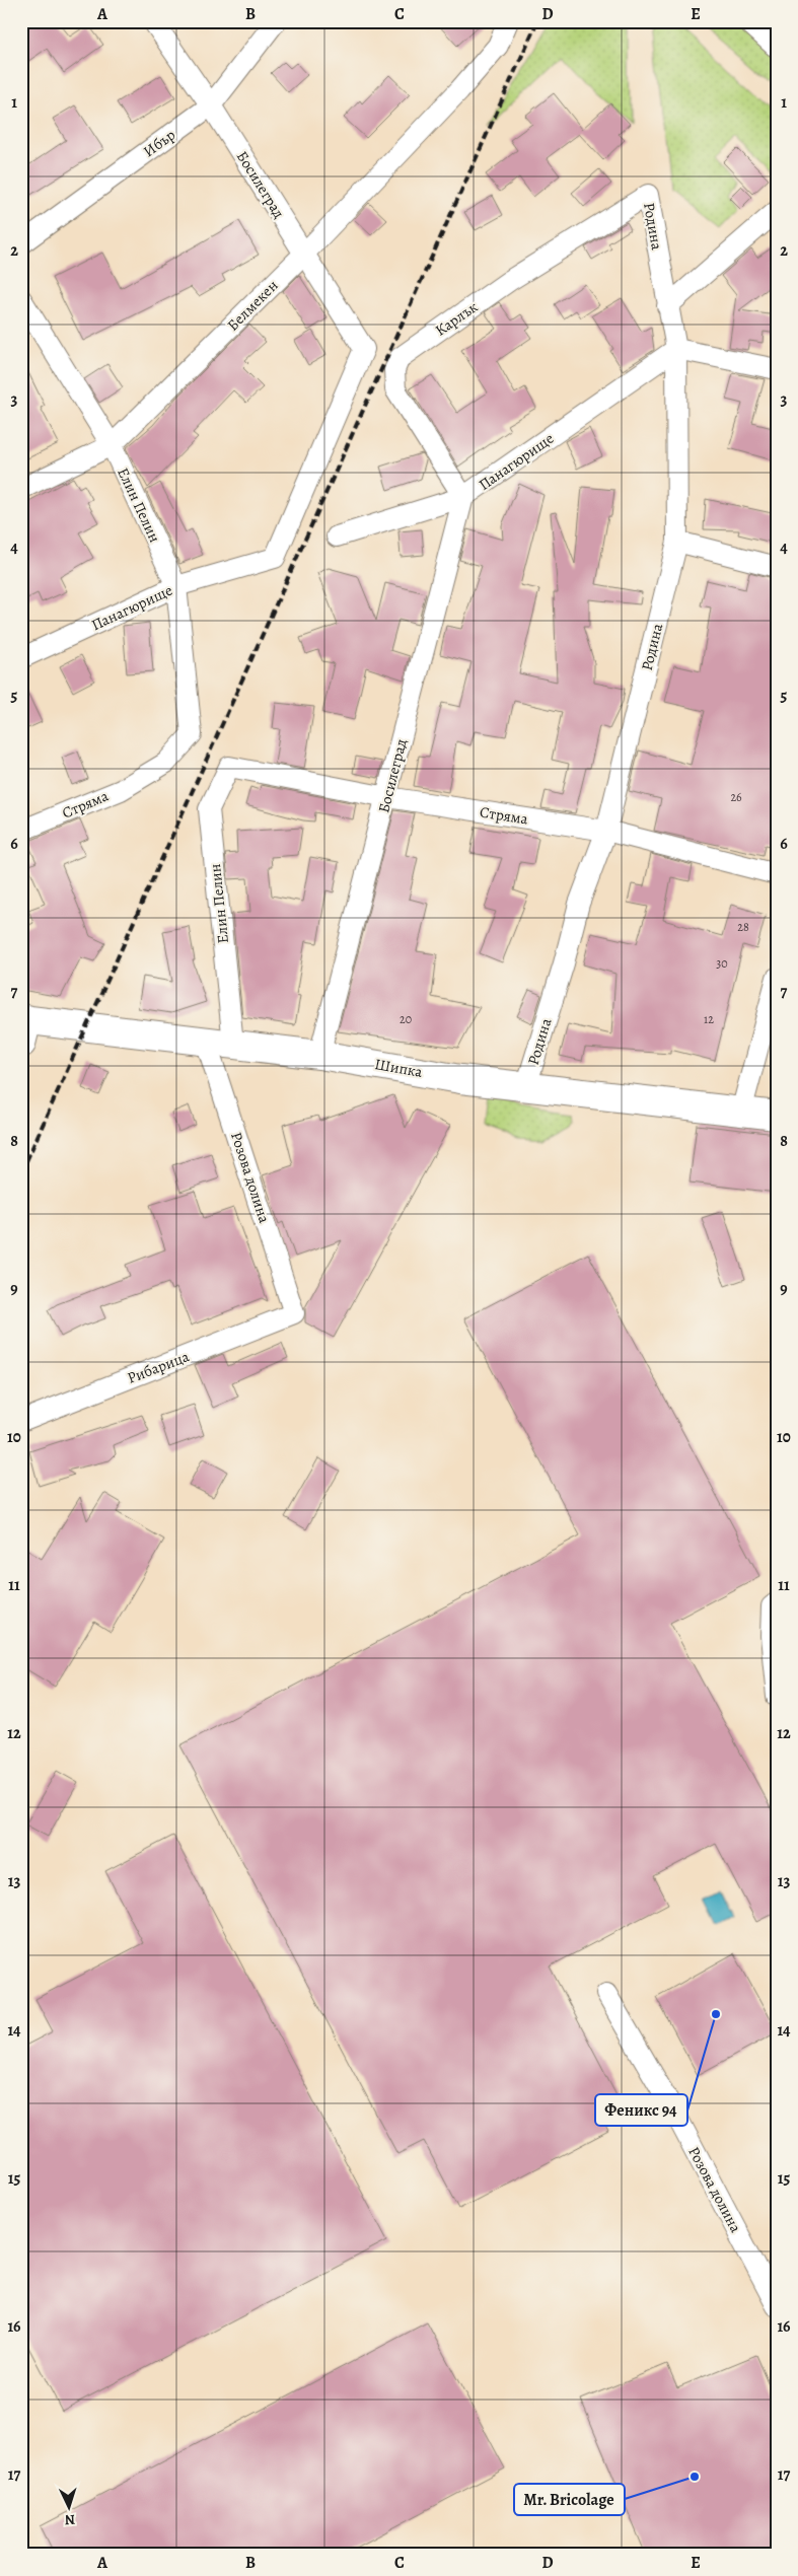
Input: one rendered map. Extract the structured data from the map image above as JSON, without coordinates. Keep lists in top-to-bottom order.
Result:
{
  "streets": {
    "main road": ["Шипка"],
    "street": [
      "Ибър",
      "Босилеград",
      "Родина",
      "Белмекен",
      "Карлък",
      "Панагюрище",
      "Елин Пелин",
      "Стряма",
      "Розова долина",
      "Рибарица"
    ]
  },
  "crossings": [
    ["Ибър", "Босилеград"],
    ["Босилеград", "Белмекен"],
    ["Босилеград", "Карлък"],
    ["Босилеград", "Панагюрище"],
    ["Босилеград", "Стряма"],
    ["Босилеград", "Шипка"],
    ["Родина", "Карлък"],
    ["Родина", "Панагюрище"],
    ["Родина", "Стряма"],
    ["Родина", "Шипка"],
    ["Белмекен", "Елин Пелин"],
    ["Карлък", "Панагюрище"],
    ["Панагюрище", "Елин Пелин"],
    ["Елин Пелин", "Стряма"],
    ["Елин Пелин", "Шипка"],
    ["Елин Пелин", "Розова долина"],
    ["Шипка", "Розова долина"],
    ["Розова долина", "Рибарица"]
  ],
  "places": ["Феникс 94", "Mr. Bricolage"],
  "house_numbers": [
    "26",
    "28",
    "30",
    "20",
    "12"
  ],
  "north": "bottom",
  "grid": {
    "columns": [
      "A",
      "B",
      "C",
      "D",
      "E"
    ],
    "rows": [
      "1",
      "2",
      "3",
      "4",
      "5",
      "6",
      "7",
      "8",
      "9",
      "10",
      "11",
      "12",
      "13",
      "14",
      "15",
      "16",
      "17"
    ]
  }
}
